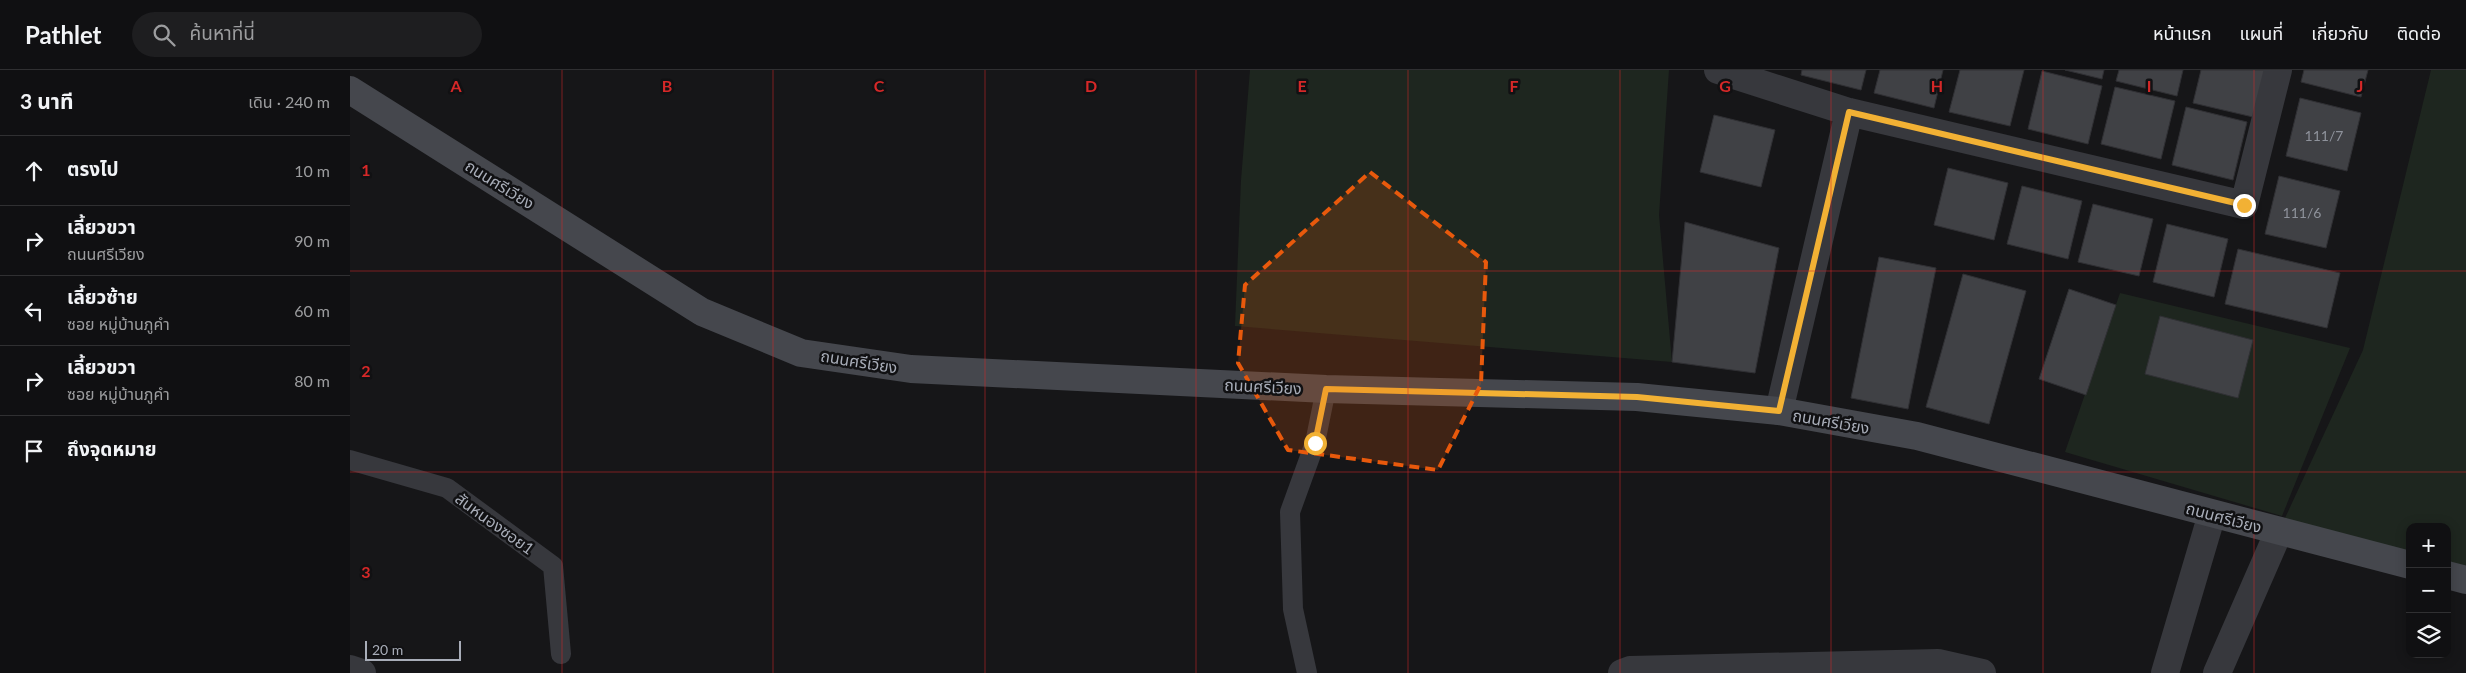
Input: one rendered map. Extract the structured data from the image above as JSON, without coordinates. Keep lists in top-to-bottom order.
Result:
{
  "streets": {
    "main road": ["ถนนศรีเวียง"],
    "lane": ["สันหนองซอย1"]
  },
  "house_numbers": ["111/7", "111/6"],
  "scale_bar": "20 m",
  "page": {
    "header": "Pathlet",
    "search": "ค้นหาที่นี่",
    "nav": [
      "หน้าแรก",
      "แผนที่",
      "เกี่ยวกับ",
      "ติดต่อ"
    ],
    "heading": ["3 นาที", "เดิน · 240 m"],
    "list": [
      ["ตรงไป", "10 m"],
      ["เลี้ยวขวา", "ถนนศรีเวียง", "90 m"],
      ["เลี้ยวซ้าย", "ซอย หมู่บ้านภูคำ", "60 m"],
      ["เลี้ยวขวา", "ซอย หมู่บ้านภูคำ", "80 m"],
      "ถึงจุดหมาย"
    ],
    "map_buttons": ["+", "−"],
    "scale": "20 m"
  },
  "grid": {
    "columns": [
      "A",
      "B",
      "C",
      "D",
      "E",
      "F",
      "G",
      "H",
      "I",
      "J"
    ],
    "rows": ["1", "2", "3"]
  }
}
